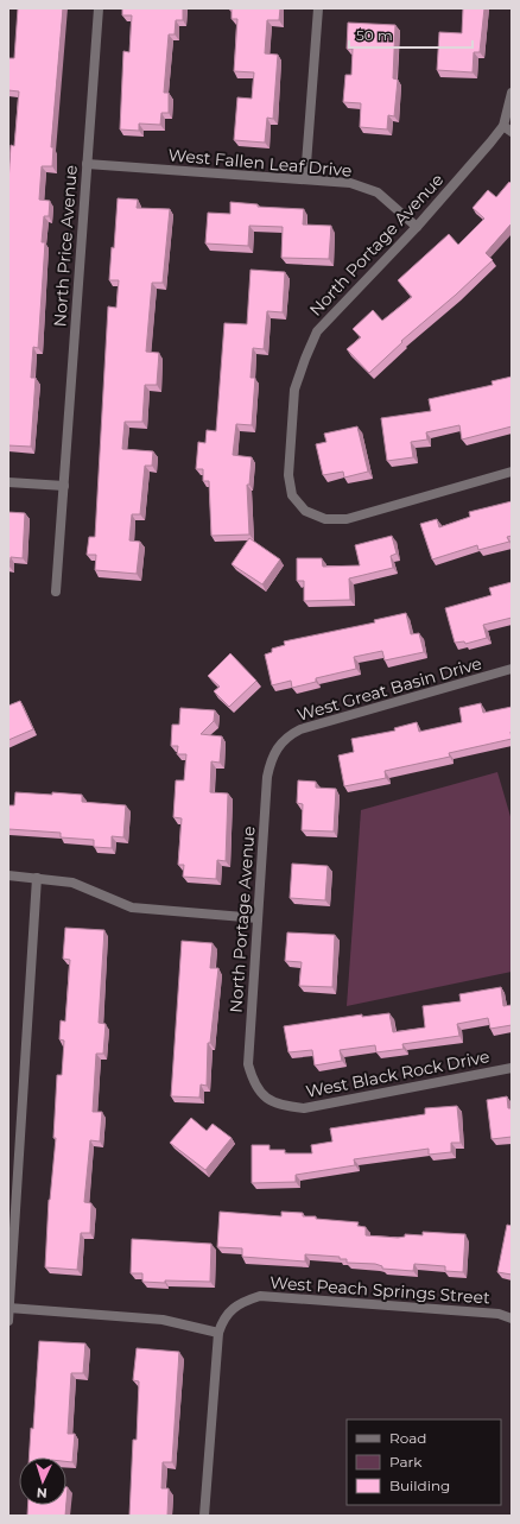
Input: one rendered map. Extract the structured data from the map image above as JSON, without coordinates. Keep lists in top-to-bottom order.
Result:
{
  "streets": {
    "street": [
      "West Fallen Leaf Drive",
      "North Portage Avenue",
      "North Price Avenue",
      "West Great Basin Drive",
      "West Black Rock Drive",
      "West Peach Springs Street"
    ]
  },
  "crossings": [
    ["West Fallen Leaf Drive", "North Portage Avenue"],
    ["West Fallen Leaf Drive", "North Price Avenue"],
    ["North Portage Avenue", "West Great Basin Drive"],
    ["North Portage Avenue", "West Black Rock Drive"]
  ],
  "legend": ["Road", "Park", "Building"],
  "scale_bar": "50 m",
  "north": "bottom"
}
